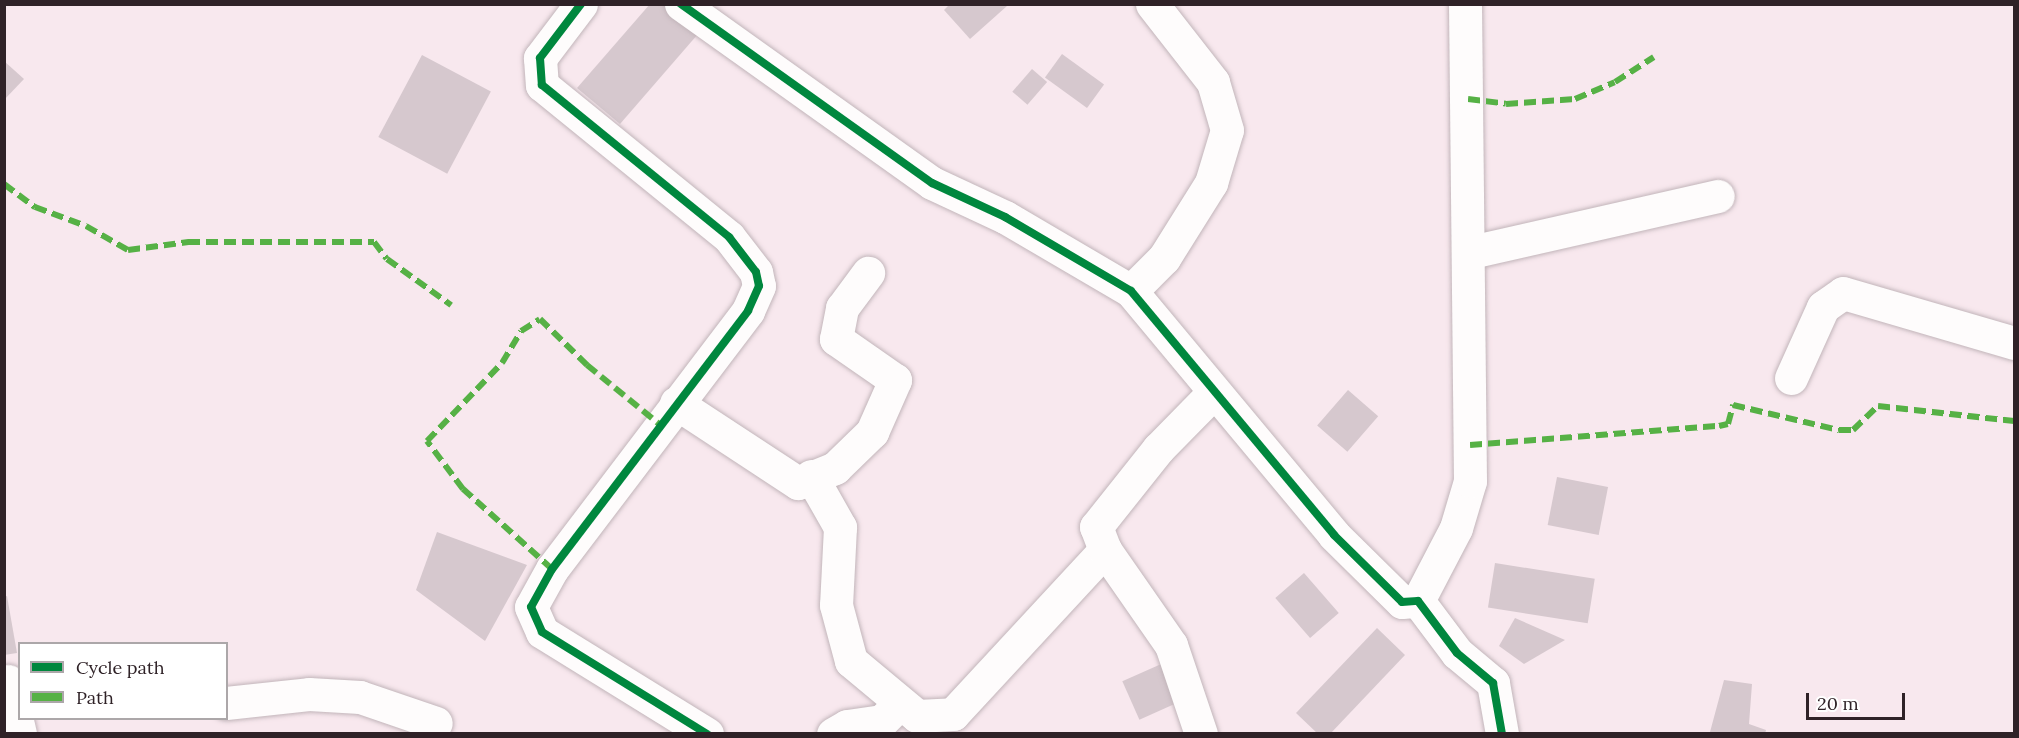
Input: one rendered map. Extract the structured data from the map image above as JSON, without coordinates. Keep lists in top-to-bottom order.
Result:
{
  "legend": ["Cycle path", "Path"],
  "scale_bar": "20 m"
}
